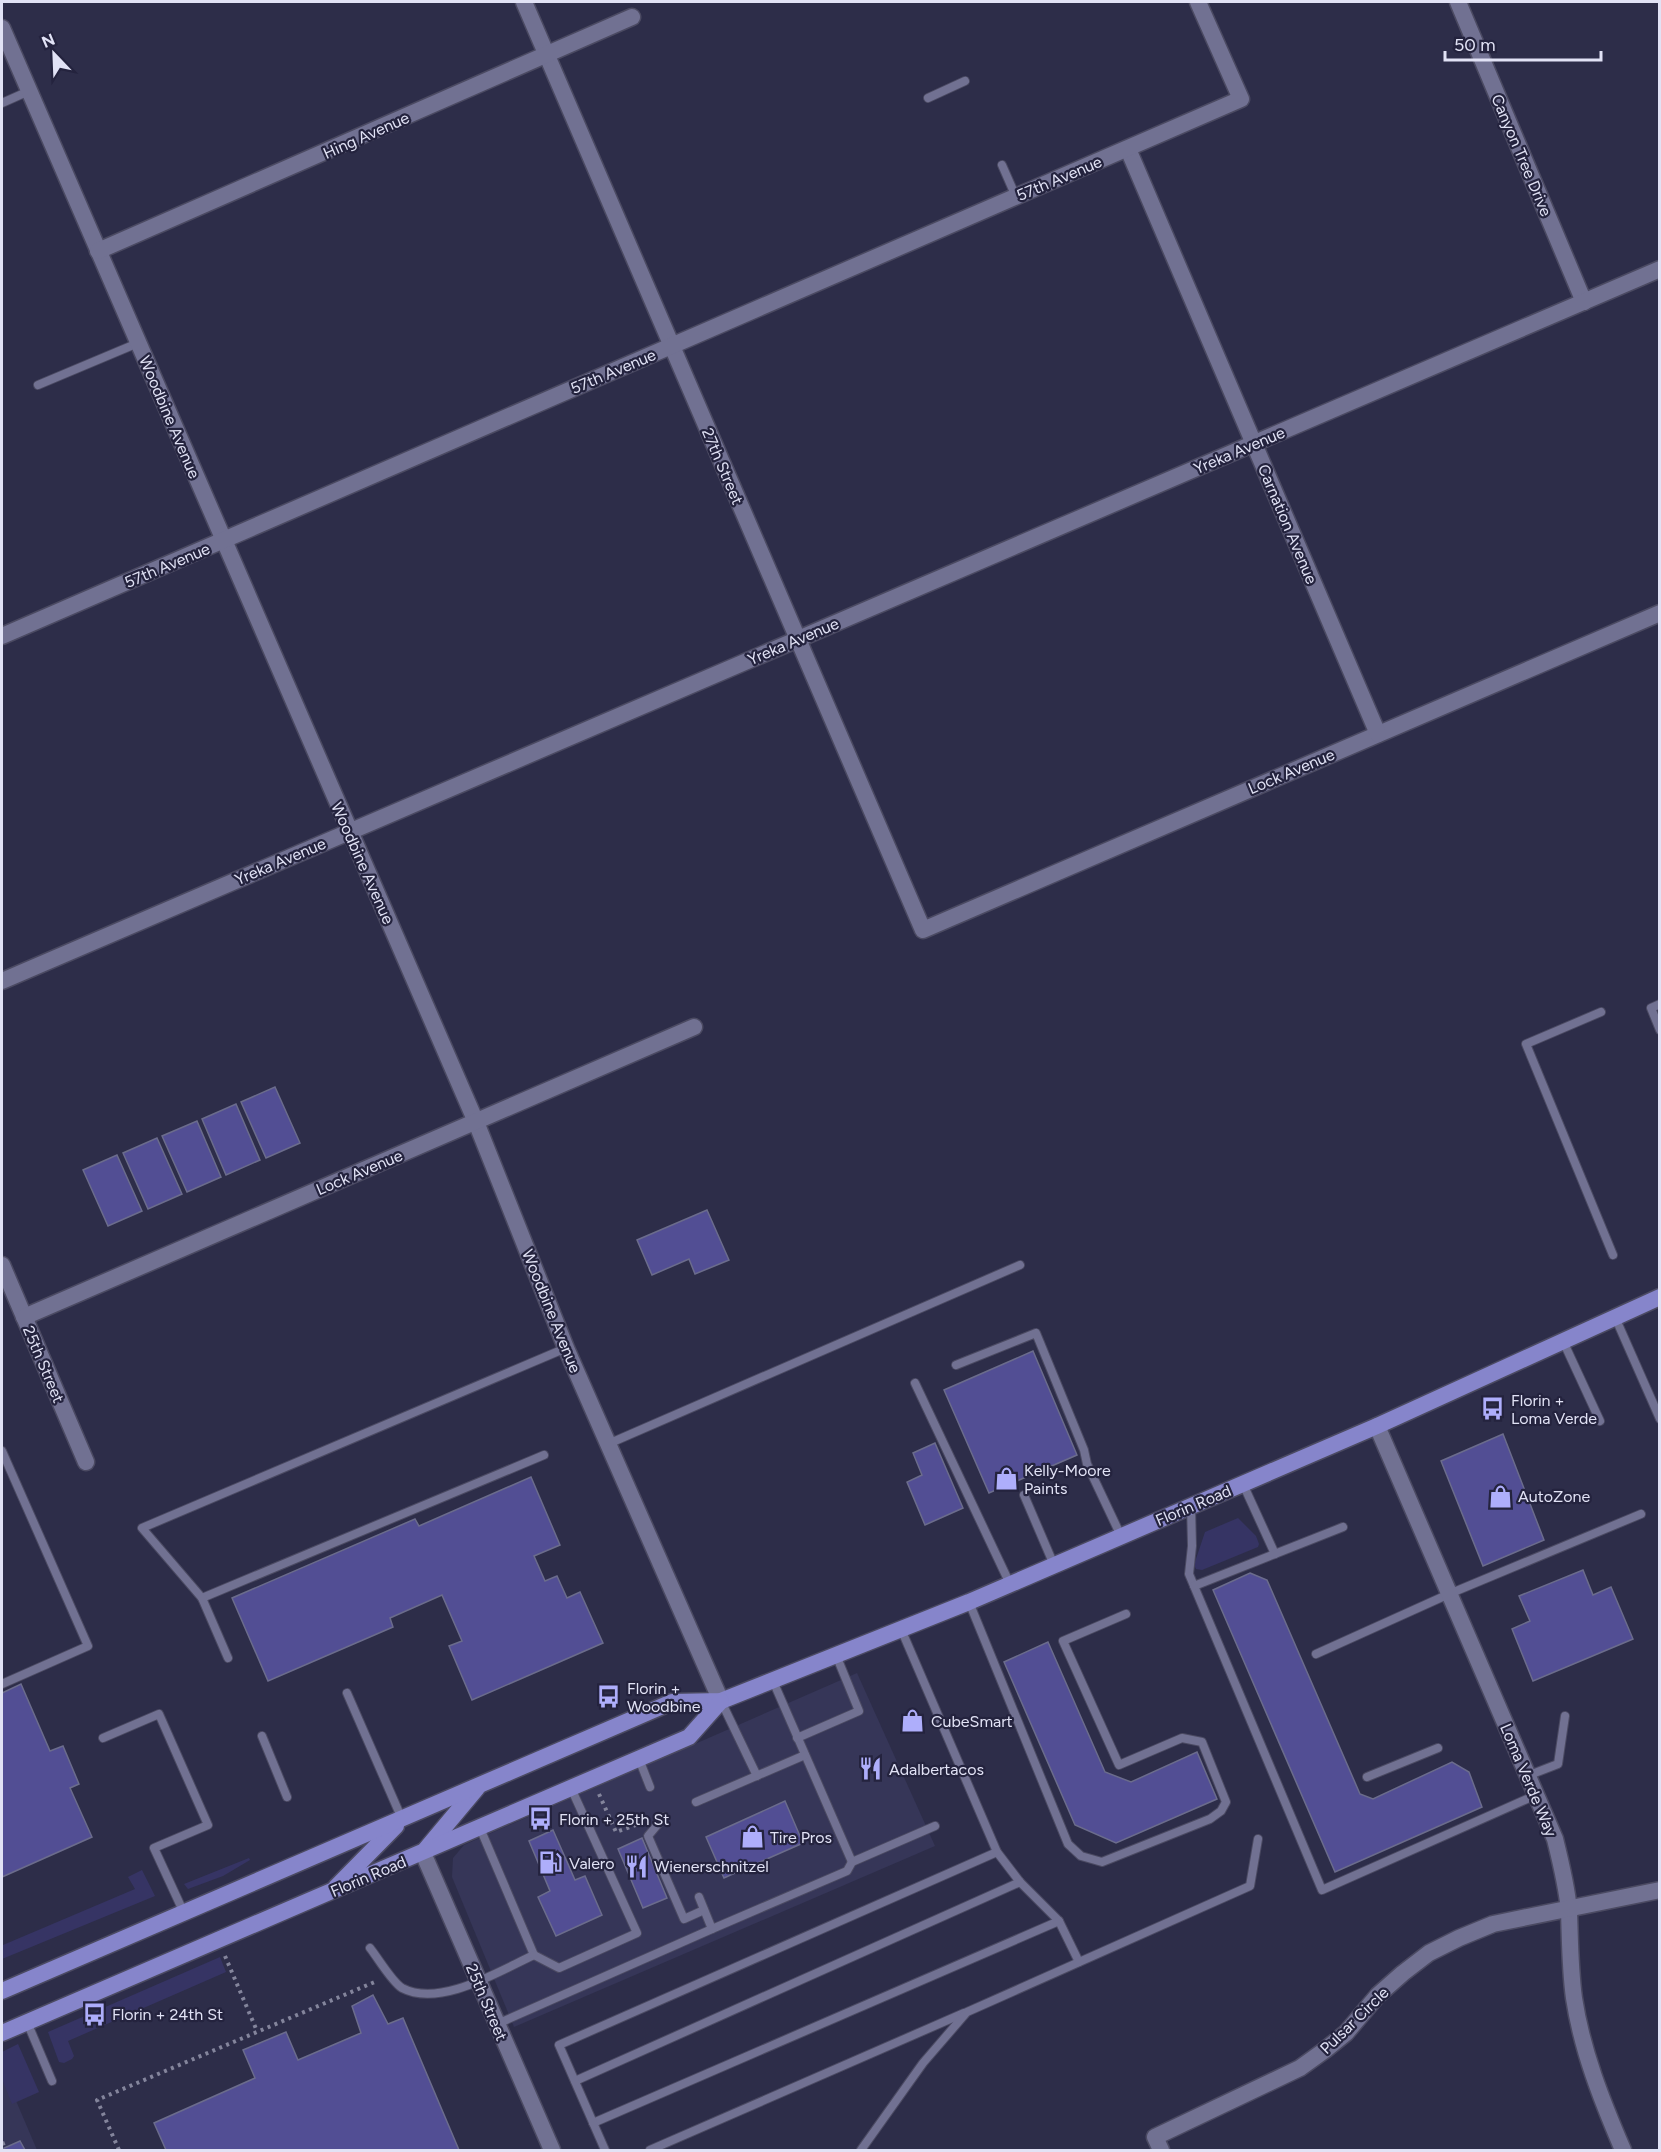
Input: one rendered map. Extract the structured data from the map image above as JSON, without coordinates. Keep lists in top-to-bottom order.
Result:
{
  "streets": {
    "main road": ["Florin Road"],
    "street": [
      "Hing Avenue",
      "Canyon Tree Drive",
      "57th Avenue",
      "Woodbine Avenue",
      "Yreka Avenue",
      "27th Street",
      "Carnation Avenue",
      "Lock Avenue",
      "25th Street",
      "Loma Verde Way",
      "Pulsar Circle"
    ]
  },
  "crossings": [
    ["Hing Avenue", "Woodbine Avenue"],
    ["Hing Avenue", "27th Street"],
    ["Canyon Tree Drive", "Yreka Avenue"],
    ["57th Avenue", "Woodbine Avenue"],
    ["57th Avenue", "27th Street"],
    ["57th Avenue", "Carnation Avenue"],
    ["Woodbine Avenue", "Yreka Avenue"],
    ["Woodbine Avenue", "Lock Avenue"],
    ["Woodbine Avenue", "Florin Road"],
    ["Yreka Avenue", "27th Street"],
    ["Yreka Avenue", "Carnation Avenue"],
    ["27th Street", "Lock Avenue"],
    ["Carnation Avenue", "Lock Avenue"],
    ["Lock Avenue", "25th Street"],
    ["25th Street", "Florin Road"],
    ["Florin Road", "Loma Verde Way"],
    ["Loma Verde Way", "Pulsar Circle"]
  ],
  "places": {
    "bus stop": [
      "Florin + Loma Verde",
      "Florin + Woodbine",
      "Florin + 25th St",
      "Florin + 24th St"
    ],
    "shop": [
      "Kelly-Moore Paints",
      "AutoZone",
      "CubeSmart",
      "Tire Pros"
    ],
    "restaurant": ["Adalbertacos", "Wienerschnitzel"],
    "fuel station": ["Valero"]
  },
  "scale_bar": "50 m",
  "north": "top left"
}
